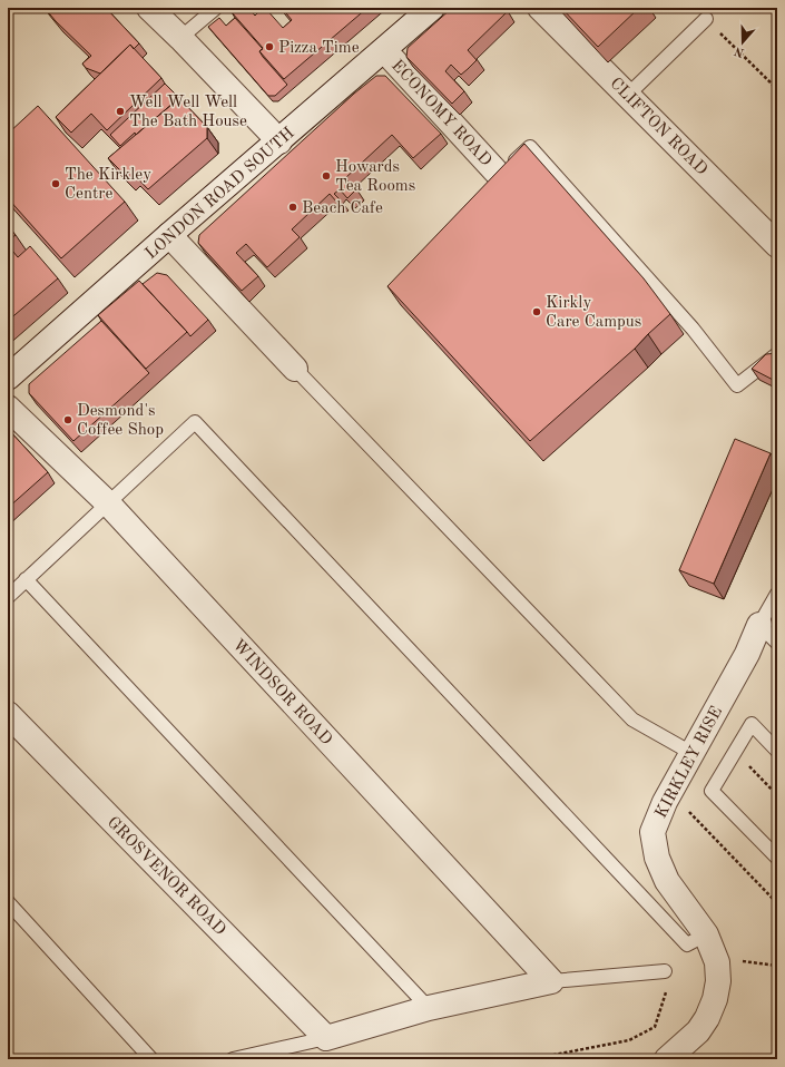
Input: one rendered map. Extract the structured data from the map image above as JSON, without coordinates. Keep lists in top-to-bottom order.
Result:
{
  "streets": {
    "street": [
      "ECONOMY ROAD",
      "CLIFTON ROAD",
      "LONDON ROAD SOUTH",
      "WINDSOR ROAD",
      "KIRKLEY RISE",
      "GROSVENOR ROAD"
    ]
  },
  "crossings": [
    ["ECONOMY ROAD", "LONDON ROAD SOUTH"]
  ],
  "places": [
    "Pizza Time",
    "Well Well Well The Bath House",
    "Howards Tea Rooms",
    "The Kirkley Centre",
    "Beach Cafe",
    "Kirkly Care Campus",
    "Desmond's Coffee Shop"
  ],
  "north": "bottom"
}
